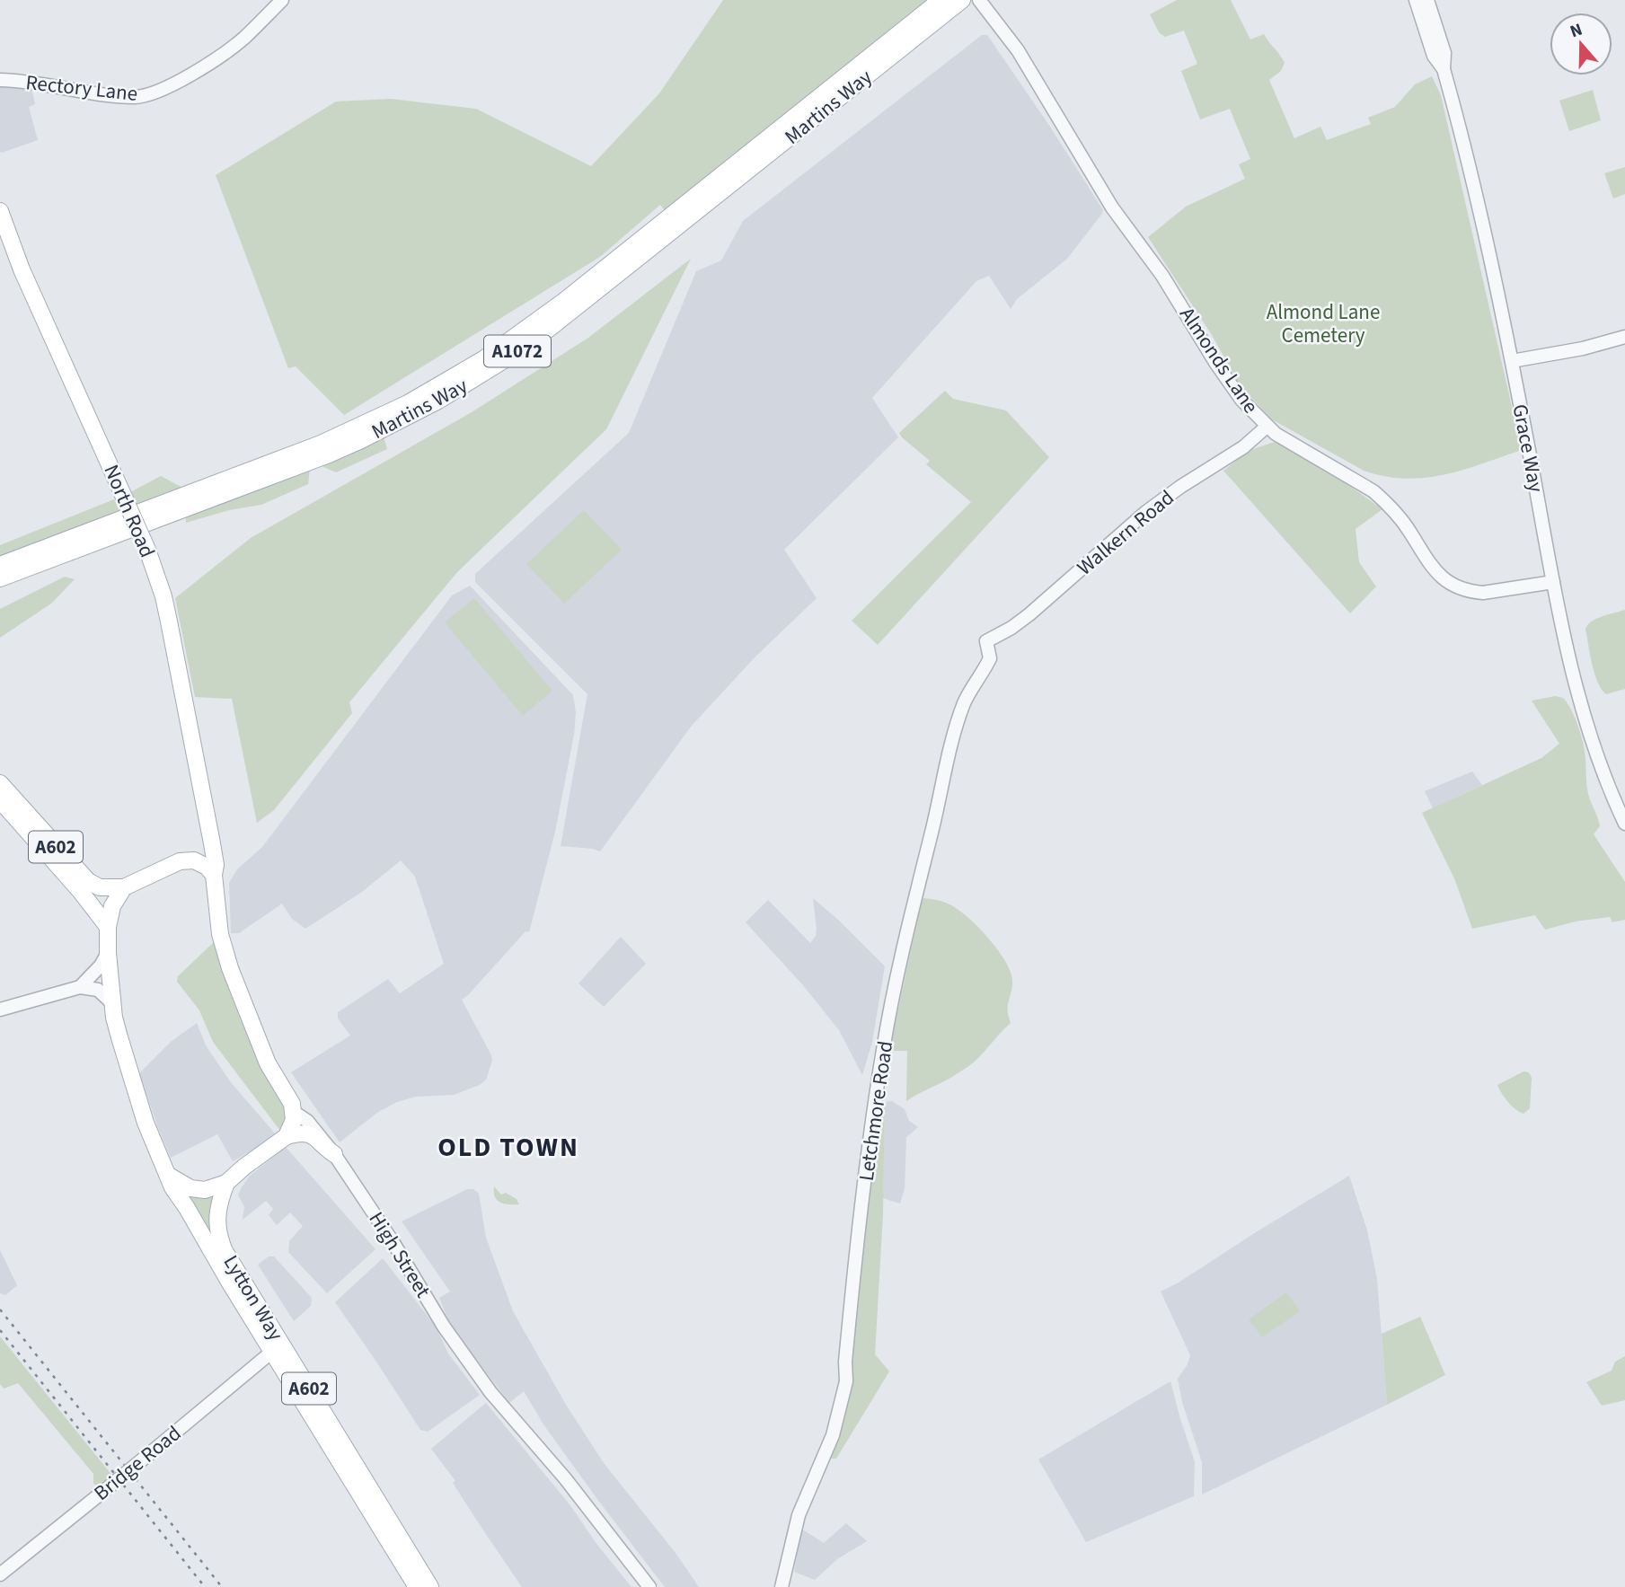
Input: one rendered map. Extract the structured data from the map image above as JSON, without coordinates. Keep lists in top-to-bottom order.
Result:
{
  "streets": {
    "main road": [
      "Martins Way",
      "A1072",
      "North Road",
      "A602",
      "High Street",
      "Lytton Way"
    ],
    "street": [
      "Rectory Lane",
      "Almonds Lane",
      "Grace Way",
      "Walkern Road",
      "Letchmore Road",
      "Bridge Road"
    ]
  },
  "crossings": [
    ["Almonds Lane", "Grace Way"],
    ["Almonds Lane", "Walkern Road"],
    ["North Road", "High Street"],
    ["Walkern Road", "Letchmore Road"],
    ["A602", "Lytton Way"],
    ["Lytton Way", "Bridge Road"]
  ],
  "districts": ["OLD TOWN"],
  "parks": ["Almond Lane Cemetery"],
  "north": "top"
}
